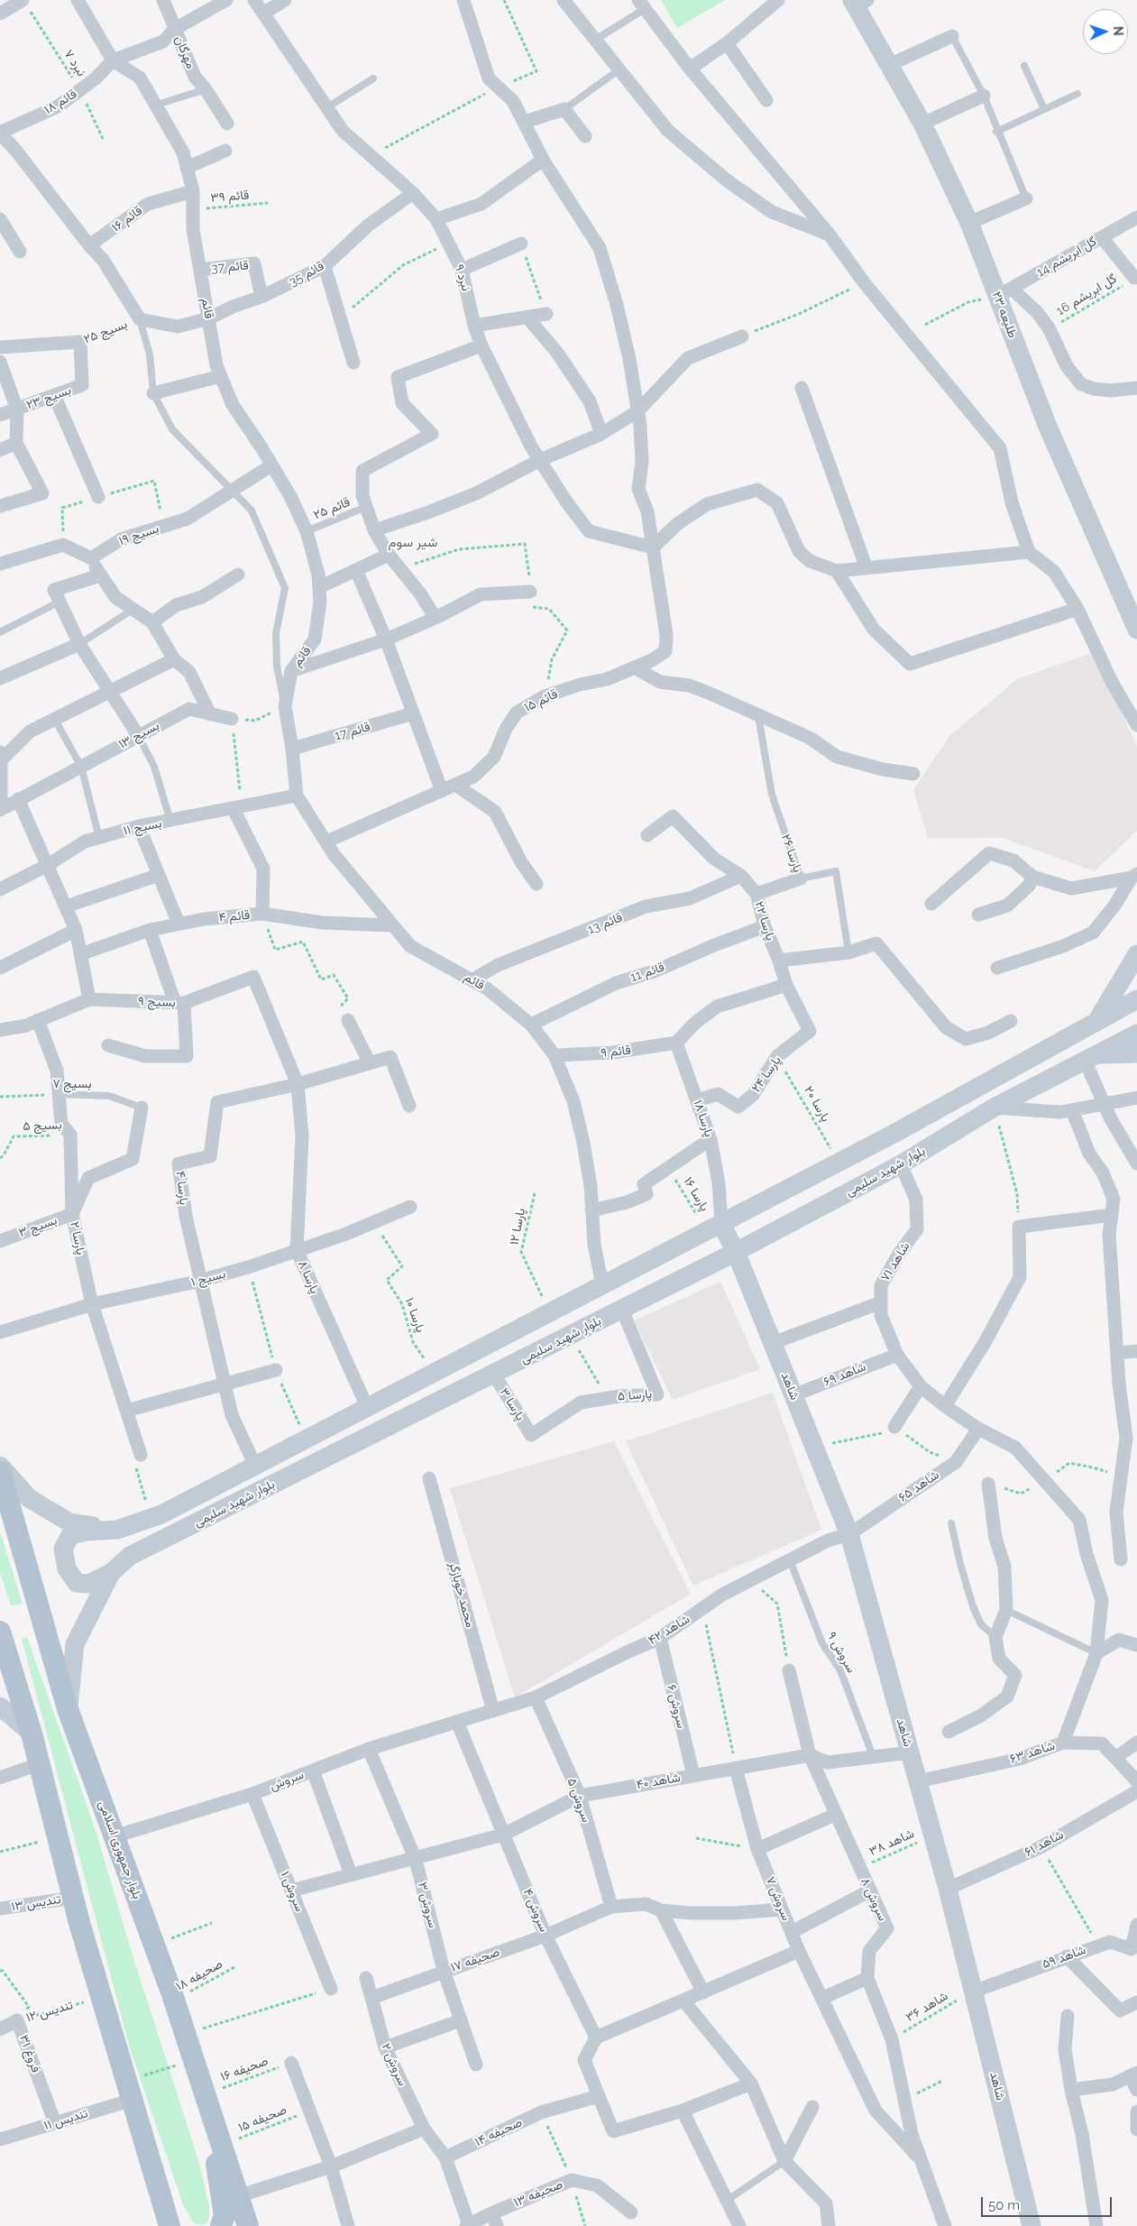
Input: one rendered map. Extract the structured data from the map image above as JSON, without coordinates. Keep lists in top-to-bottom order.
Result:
{
  "streets": {
    "main road": [
      "طلیعه ۲۳",
      "بلوار شهید سلیمی",
      "شاهد",
      "بلوار جمهوری اسلامی"
    ],
    "street": [
      "مهرگان",
      "قائم ۱۸",
      "قائم ۱۶",
      "گل ابریشم 14",
      "قائم 37",
      "قائم 35",
      "نبرد ۹",
      "قائم",
      "بسیج ۲۵",
      "بسیج ۲۳",
      "بسیج ۱۹",
      "قائم ۱۵",
      "قائم 17",
      "بسیج ۱۳",
      "بسیج ۱۱",
      "قائم ۴",
      "پارسا ۲۲",
      "قائم 13",
      "قائم 11",
      "بسیج ۹",
      "قائم ۹",
      "پارسا ۲۴",
      "پارسا ۱۸",
      "پارسا ۴",
      "بسیج ۳",
      "پارسا ۲",
      "شاهد ۷۱",
      "پارسا ۸",
      "بسیج ۱",
      "شاهد ۶۹",
      "پارسا ۵",
      "پارسا ۳",
      "شاهد ۶۵",
      "محمد خوبازگر",
      "شاهد ۴۲",
      "سروش ۶",
      "شاهد ۶۳",
      "سروش",
      "شاهد ۴۰",
      "سروش ۵",
      "شاهد ۶۱",
      "سروش ۱",
      "سروش ۷",
      "سروش ۸",
      "تندیس ۱۳",
      "سروش ۳",
      "سروش ۴",
      "شاهد ۵۹",
      "صحیفه ۱۷",
      "تندیس ۱۲",
      "فروغ ۳۱",
      "سروش ۲",
      "تندیس ۱۱",
      "صحیفه ۱۴",
      "صحیفه ۱۳"
    ],
    "lane": [
      "قائم ۲۵",
      "پارسا ۲۶",
      "بسیج ۷",
      "سروش ۹"
    ],
    "path": [
      "نبرد ۷",
      "قائم ۳۹",
      "گل ابریشم 16",
      "پارسا ۲۰",
      "بسیج ۵",
      "پارسا ۱۶",
      "پارسا ۱۲",
      "پارسا ۱۰",
      "شاهد ۳۸",
      "صحیفه ۱۸",
      "شاهد ۳۶",
      "صحیفه ۱۶",
      "صحیفه ۱۵"
    ]
  },
  "crossings": [
    ["نبرد ۷", "قائم ۱۸"],
    ["قائم ۱۸", "قائم"],
    ["قائم ۳۹", "قائم"],
    ["قائم ۱۶", "قائم"],
    ["گل ابریشم 14", "طلیعه ۲۳"],
    ["قائم 37", "قائم 35"],
    ["قائم 37", "قائم"],
    ["قائم 35", "نبرد ۹"],
    ["قائم 35", "قائم"],
    ["قائم 35", "بسیج ۲۵"],
    ["نبرد ۹", "قائم ۱۵"],
    ["قائم", "بسیج ۲۵"],
    ["قائم", "قائم ۲۵"],
    ["قائم", "بسیج ۱۹"],
    ["قائم", "قائم ۱۵"],
    ["قائم", "قائم 17"],
    ["قائم", "بسیج ۱۱"],
    ["قائم", "قائم ۴"],
    ["قائم", "قائم 13"],
    ["قائم", "قائم 11"],
    ["قائم", "قائم ۹"],
    ["قائم", "بلوار شهید سلیمی"],
    ["بسیج ۲۵", "بسیج ۲۳"],
    ["پارسا ۲۲", "قائم 13"],
    ["پارسا ۲۲", "قائم 11"],
    ["پارسا ۲۲", "پارسا ۲۴"],
    ["بسیج ۹", "پارسا ۴"],
    ["بسیج ۹", "پارسا ۲"],
    ["بسیج ۹", "پارسا ۸"],
    ["قائم ۹", "پارسا ۱۸"],
    ["پارسا ۲۴", "پارسا ۲۰"],
    ["پارسا ۲۴", "پارسا ۱۸"],
    ["بسیج ۷", "بسیج ۳"],
    ["بسیج ۷", "پارسا ۲"],
    ["پارسا ۲۰", "بلوار شهید سلیمی"],
    ["پارسا ۱۸", "بلوار شهید سلیمی"],
    ["پارسا ۱۸", "پارسا ۱۶"],
    ["پارسا ۱۸", "شاهد"],
    ["بسیج ۵", "پارسا ۲"],
    ["بلوار شهید سلیمی", "پارسا ۴"],
    ["بلوار شهید سلیمی", "پارسا ۱۶"],
    ["بلوار شهید سلیمی", "پارسا ۱۲"],
    ["بلوار شهید سلیمی", "شاهد ۷۱"],
    ["بلوار شهید سلیمی", "پارسا ۸"],
    ["بلوار شهید سلیمی", "پارسا ۱۰"],
    ["بلوار شهید سلیمی", "شاهد"],
    ["بلوار شهید سلیمی", "پارسا ۵"],
    ["بلوار شهید سلیمی", "پارسا ۳"],
    ["بلوار شهید سلیمی", "بلوار جمهوری اسلامی"],
    ["پارسا ۴", "پارسا ۸"],
    ["پارسا ۴", "بسیج ۱"],
    ["پارسا ۱۶", "شاهد"],
    ["بسیج ۳", "پارسا ۲"],
    ["پارسا ۲", "بسیج ۱"],
    ["شاهد ۷۱", "شاهد ۶۹"],
    ["شاهد ۷۱", "شاهد ۶۵"],
    ["شاهد ۷۱", "شاهد ۶۳"],
    ["پارسا ۸", "بسیج ۱"],
    ["بسیج ۱", "پارسا ۱۰"],
    ["شاهد ۶۹", "شاهد"],
    ["شاهد", "شاهد ۶۵"],
    ["شاهد", "شاهد ۴۲"],
    ["شاهد", "شاهد ۶۳"],
    ["شاهد", "شاهد ۴۰"],
    ["شاهد", "شاهد ۳۸"],
    ["شاهد", "شاهد ۶۱"],
    ["شاهد", "شاهد ۵۹"],
    ["شاهد", "شاهد ۳۶"],
    ["پارسا ۵", "پارسا ۳"],
    ["شاهد ۶۵", "شاهد ۴۲"],
    ["محمد خوبازگر", "شاهد ۴۲"],
    ["شاهد ۴۲", "سروش ۹"],
    ["شاهد ۴۲", "سروش ۶"],
    ["شاهد ۴۲", "سروش"],
    ["شاهد ۴۲", "سروش ۵"],
    ["شاهد ۴۲", "سروش ۴"],
    ["سروش ۹", "شاهد ۴۰"],
    ["سروش ۶", "شاهد ۴۰"],
    ["سروش", "بلوار جمهوری اسلامی"],
    ["سروش", "سروش ۱"],
    ["سروش", "سروش ۳"],
    ["سروش", "سروش ۴"],
    ["شاهد ۴۰", "سروش ۵"],
    ["شاهد ۴۰", "سروش ۱"],
    ["شاهد ۴۰", "سروش ۷"],
    ["شاهد ۴۰", "سروش ۸"],
    ["شاهد ۴۰", "سروش ۳"],
    ["شاهد ۴۰", "سروش ۴"],
    ["سروش ۵", "صحیفه ۱۷"],
    ["شاهد ۳۸", "سروش ۸"],
    ["بلوار جمهوری اسلامی", "صحیفه ۱۸"],
    ["بلوار جمهوری اسلامی", "صحیفه ۱۶"],
    ["بلوار جمهوری اسلامی", "صحیفه ۱۵"],
    ["سروش ۷", "سروش ۸"],
    ["سروش ۷", "صحیفه ۱۷"],
    ["سروش ۸", "شاهد ۳۶"],
    ["سروش ۳", "صحیفه ۱۷"],
    ["سروش ۴", "صحیفه ۱۷"],
    ["شاهد ۵۹", "شاهد ۳۶"],
    ["صحیفه ۱۷", "سروش ۲"],
    ["تندیس ۱۲", "فروغ ۳۱"],
    ["فروغ ۳۱", "تندیس ۱۱"]
  ],
  "districts": ["شیر سوم"],
  "scale_bar": "50 m",
  "north": "right"
}
